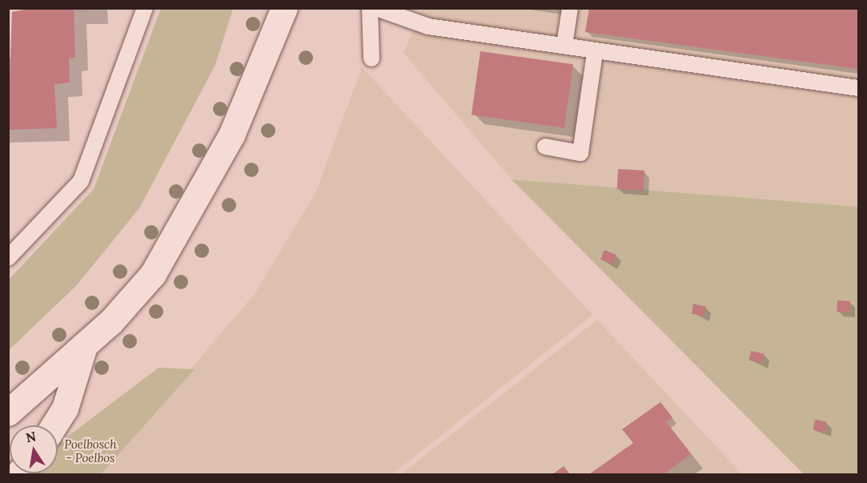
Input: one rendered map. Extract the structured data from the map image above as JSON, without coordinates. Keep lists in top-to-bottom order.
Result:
{
  "parks": ["Poelbosch - Poelbos"],
  "north": "top"
}
